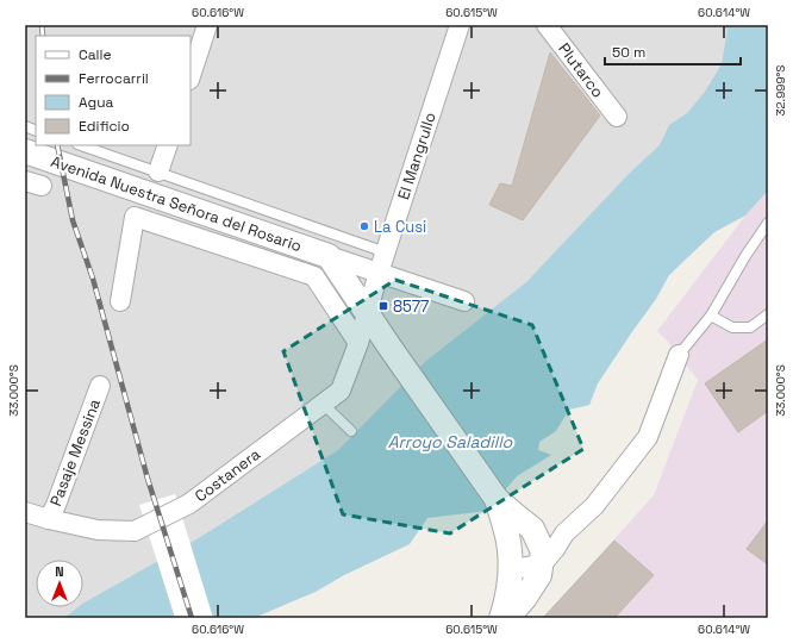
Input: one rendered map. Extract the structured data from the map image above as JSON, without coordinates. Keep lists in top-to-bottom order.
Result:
{
  "streets": {
    "street": [
      "Plutarco",
      "El Mangrullo",
      "Avenida Nuestra Señora del Rosario",
      "Pasaje Messina",
      "Costanera"
    ]
  },
  "crossings": [
    ["El Mangrullo", "Avenida Nuestra Señora del Rosario"],
    ["El Mangrullo", "Costanera"],
    ["Pasaje Messina", "Costanera"]
  ],
  "water": ["Arroyo Saladillo"],
  "places": {
    "other": ["La Cusi"],
    "transit": ["8577"]
  },
  "legend": [
    "Calle",
    "Ferrocarril",
    "Agua",
    "Edificio"
  ],
  "scale_bar": "50 m",
  "north": "top",
  "coordinates": [
    "60.616°W",
    "60.615°W",
    "60.614°W",
    "32.999°S",
    "33.000°S"
  ]
}
